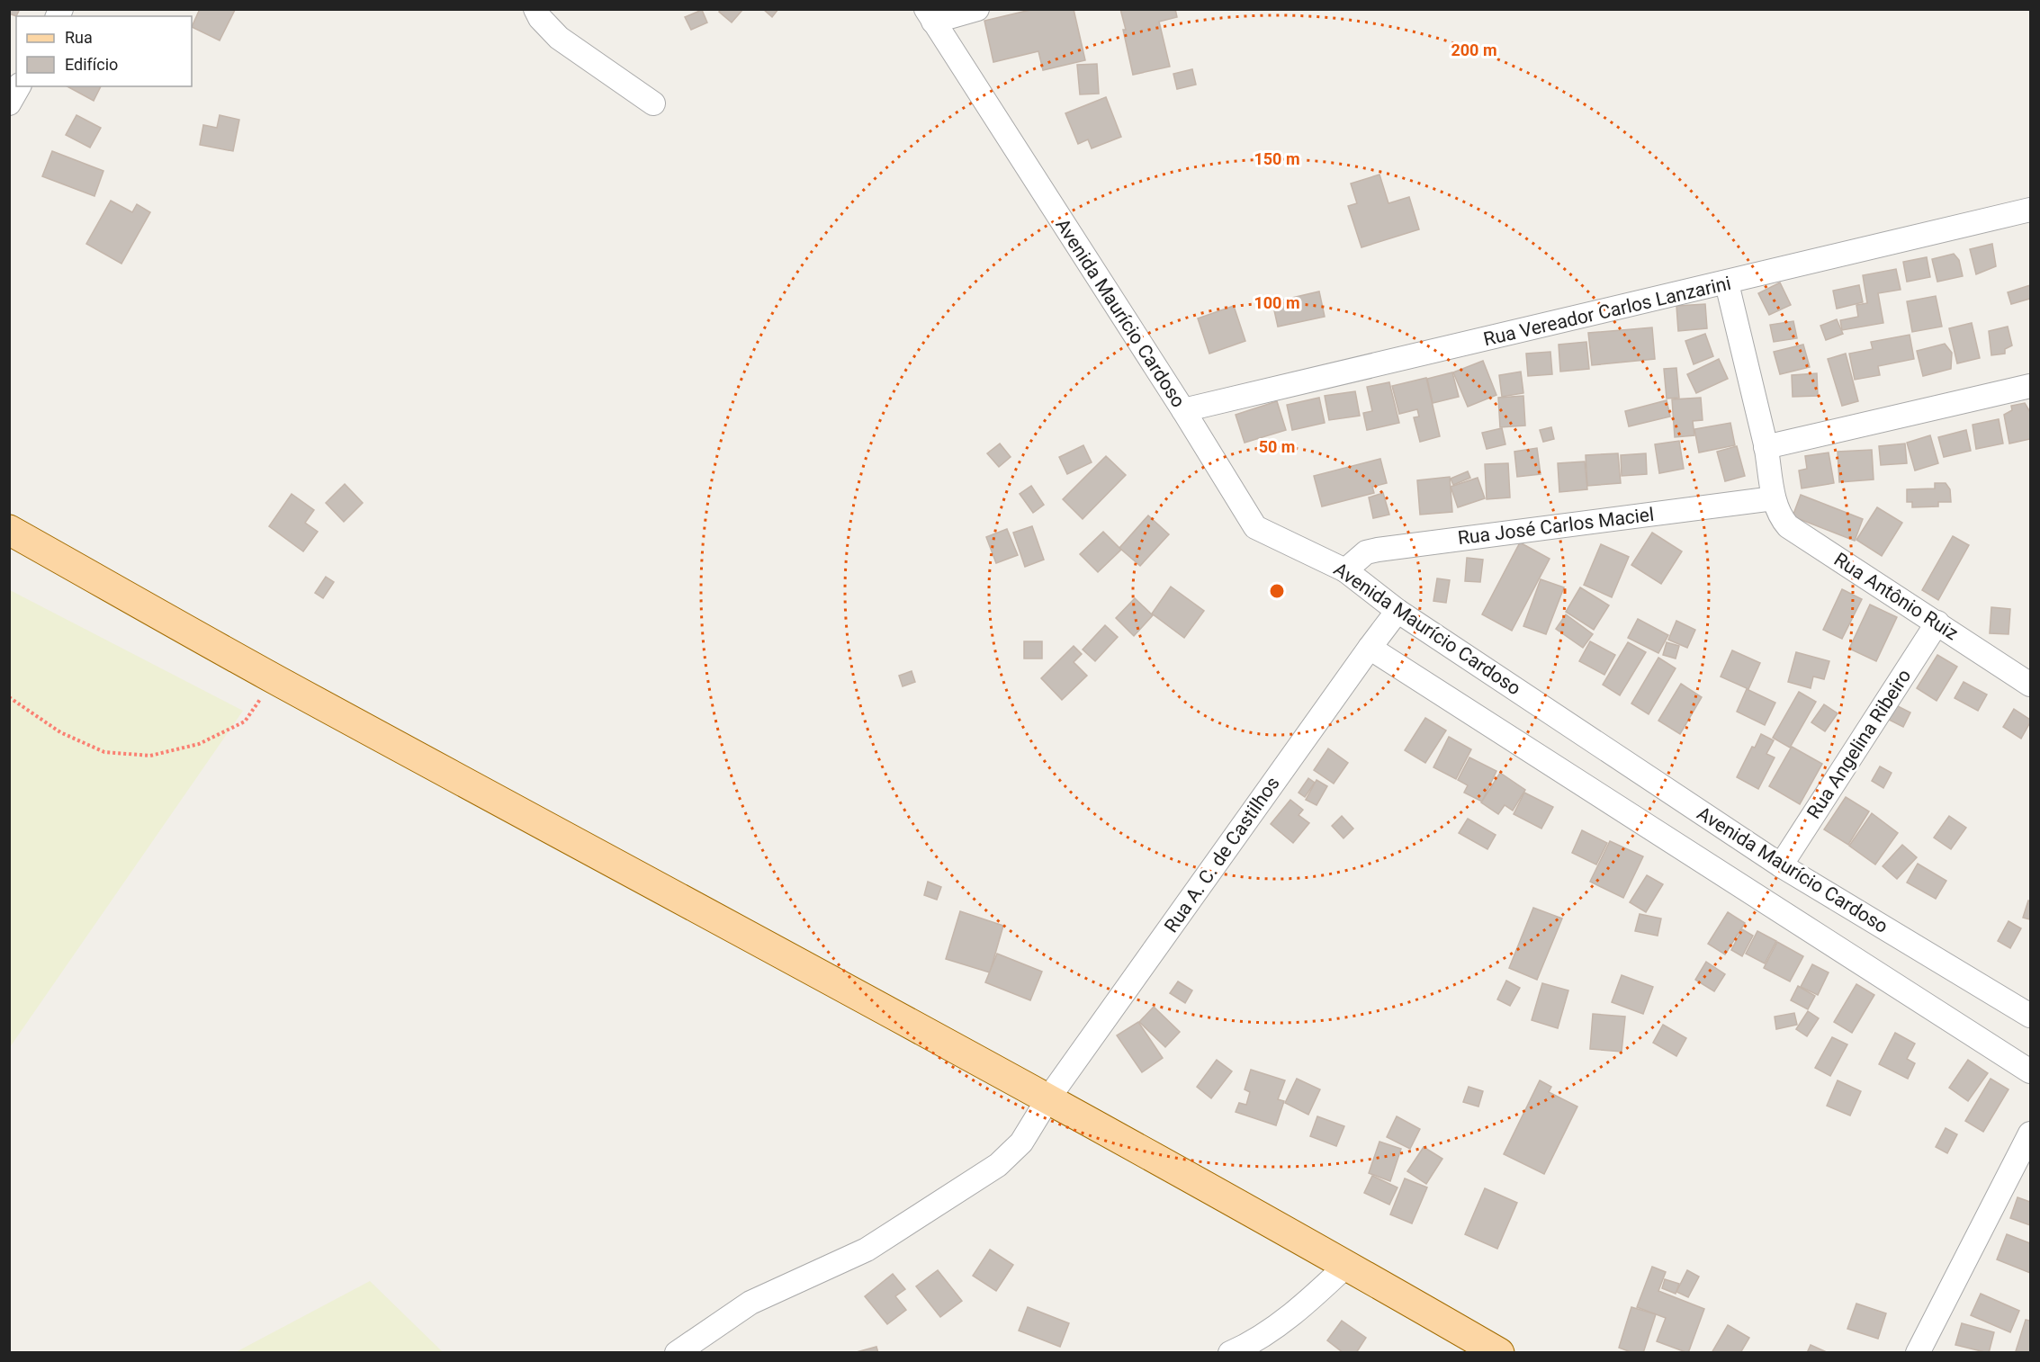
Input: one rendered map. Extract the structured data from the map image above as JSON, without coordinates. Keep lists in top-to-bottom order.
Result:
{
  "streets": {
    "street": [
      "Rua Vereador Carlos Lanzarini",
      "Avenida Maurício Cardoso",
      "Rua José Carlos Maciel",
      "Rua Antônio Ruiz",
      "Rua Angelina Ribeiro",
      "Rua A. C. de Castilhos"
    ]
  },
  "crossings": [
    ["Rua Vereador Carlos Lanzarini", "Avenida Maurício Cardoso"],
    ["Rua Vereador Carlos Lanzarini", "Rua Antônio Ruiz"],
    ["Avenida Maurício Cardoso", "Rua José Carlos Maciel"],
    ["Avenida Maurício Cardoso", "Rua Angelina Ribeiro"],
    ["Avenida Maurício Cardoso", "Rua A. C. de Castilhos"],
    ["Rua José Carlos Maciel", "Rua Antônio Ruiz"],
    ["Rua Antônio Ruiz", "Rua Angelina Ribeiro"]
  ],
  "legend": ["Rua", "Edifício"],
  "rings": [
    "200 m",
    "150 m",
    "100 m",
    "50 m"
  ]
}
